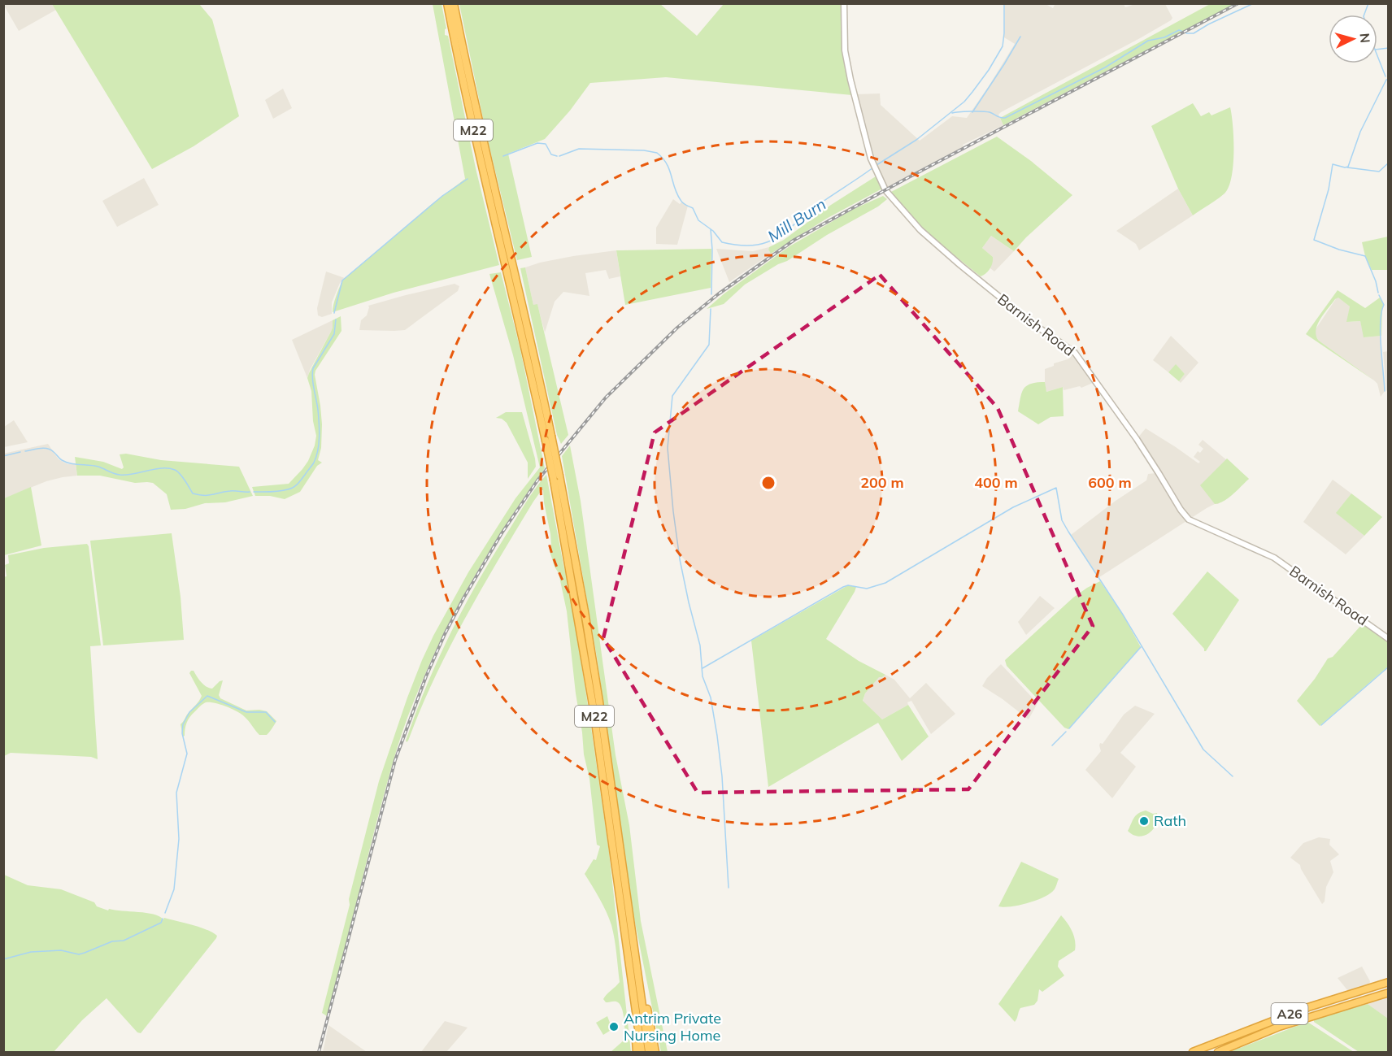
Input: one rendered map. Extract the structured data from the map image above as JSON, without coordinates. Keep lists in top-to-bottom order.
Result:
{
  "streets": {
    "highway": ["M22", "A26"],
    "street": ["Barnish Road"]
  },
  "water": ["Mill Burn"],
  "places": ["Rath", "Antrim Private Nursing Home"],
  "north": "right",
  "rings": ["200 m", "400 m", "600 m"]
}
